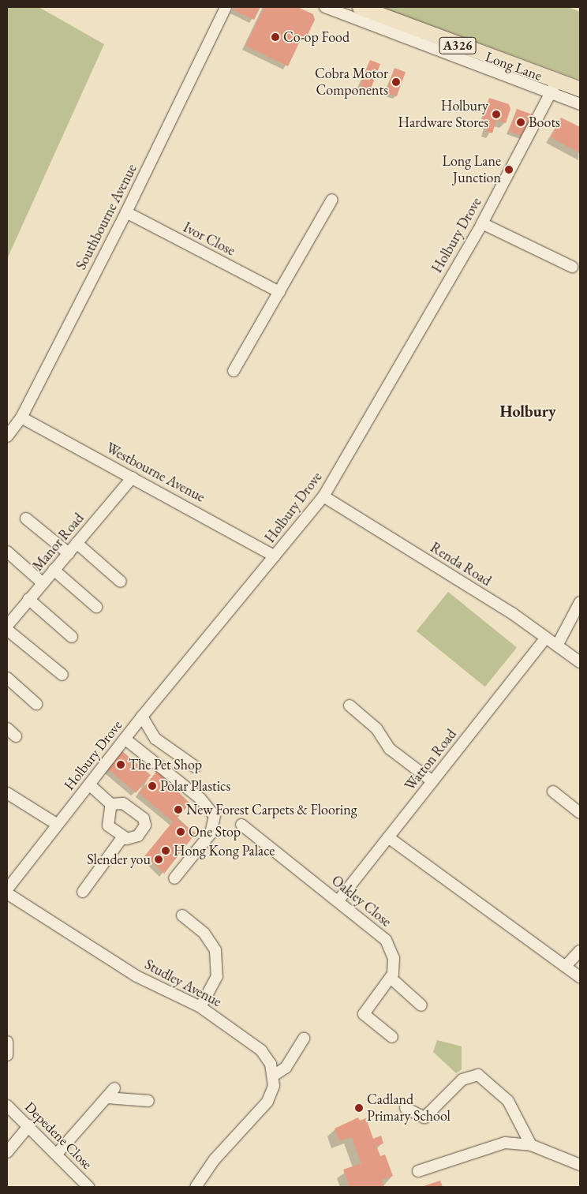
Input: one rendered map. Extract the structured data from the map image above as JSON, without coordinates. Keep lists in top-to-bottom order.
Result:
{
  "streets": {
    "main road": ["A326", "Long Lane"],
    "street": [
      "Southbourne Avenue",
      "Holbury Drove",
      "Ivor Close",
      "Westbourne Avenue",
      "Manor Road",
      "Renda Road",
      "Watton Road",
      "Oakley Close",
      "Studley Avenue",
      "Depedene Close"
    ]
  },
  "crossings": [
    ["Long Lane", "Holbury Drove"],
    ["Southbourne Avenue", "Ivor Close"],
    ["Southbourne Avenue", "Westbourne Avenue"],
    ["Holbury Drove", "Westbourne Avenue"],
    ["Holbury Drove", "Renda Road"],
    ["Westbourne Avenue", "Manor Road"],
    ["Renda Road", "Watton Road"],
    ["Watton Road", "Oakley Close"]
  ],
  "districts": ["Holbury"],
  "places": [
    "Co-op Food",
    "Cobra Motor Components",
    "Holbury Hardware Stores",
    "Boots",
    "Long Lane Junction",
    "The Pet Shop",
    "Polar Plastics",
    "New Forest Carpets & Flooring",
    "One Stop",
    "Hong Kong Palace",
    "Slender you",
    "Cadland Primary School"
  ]
}
